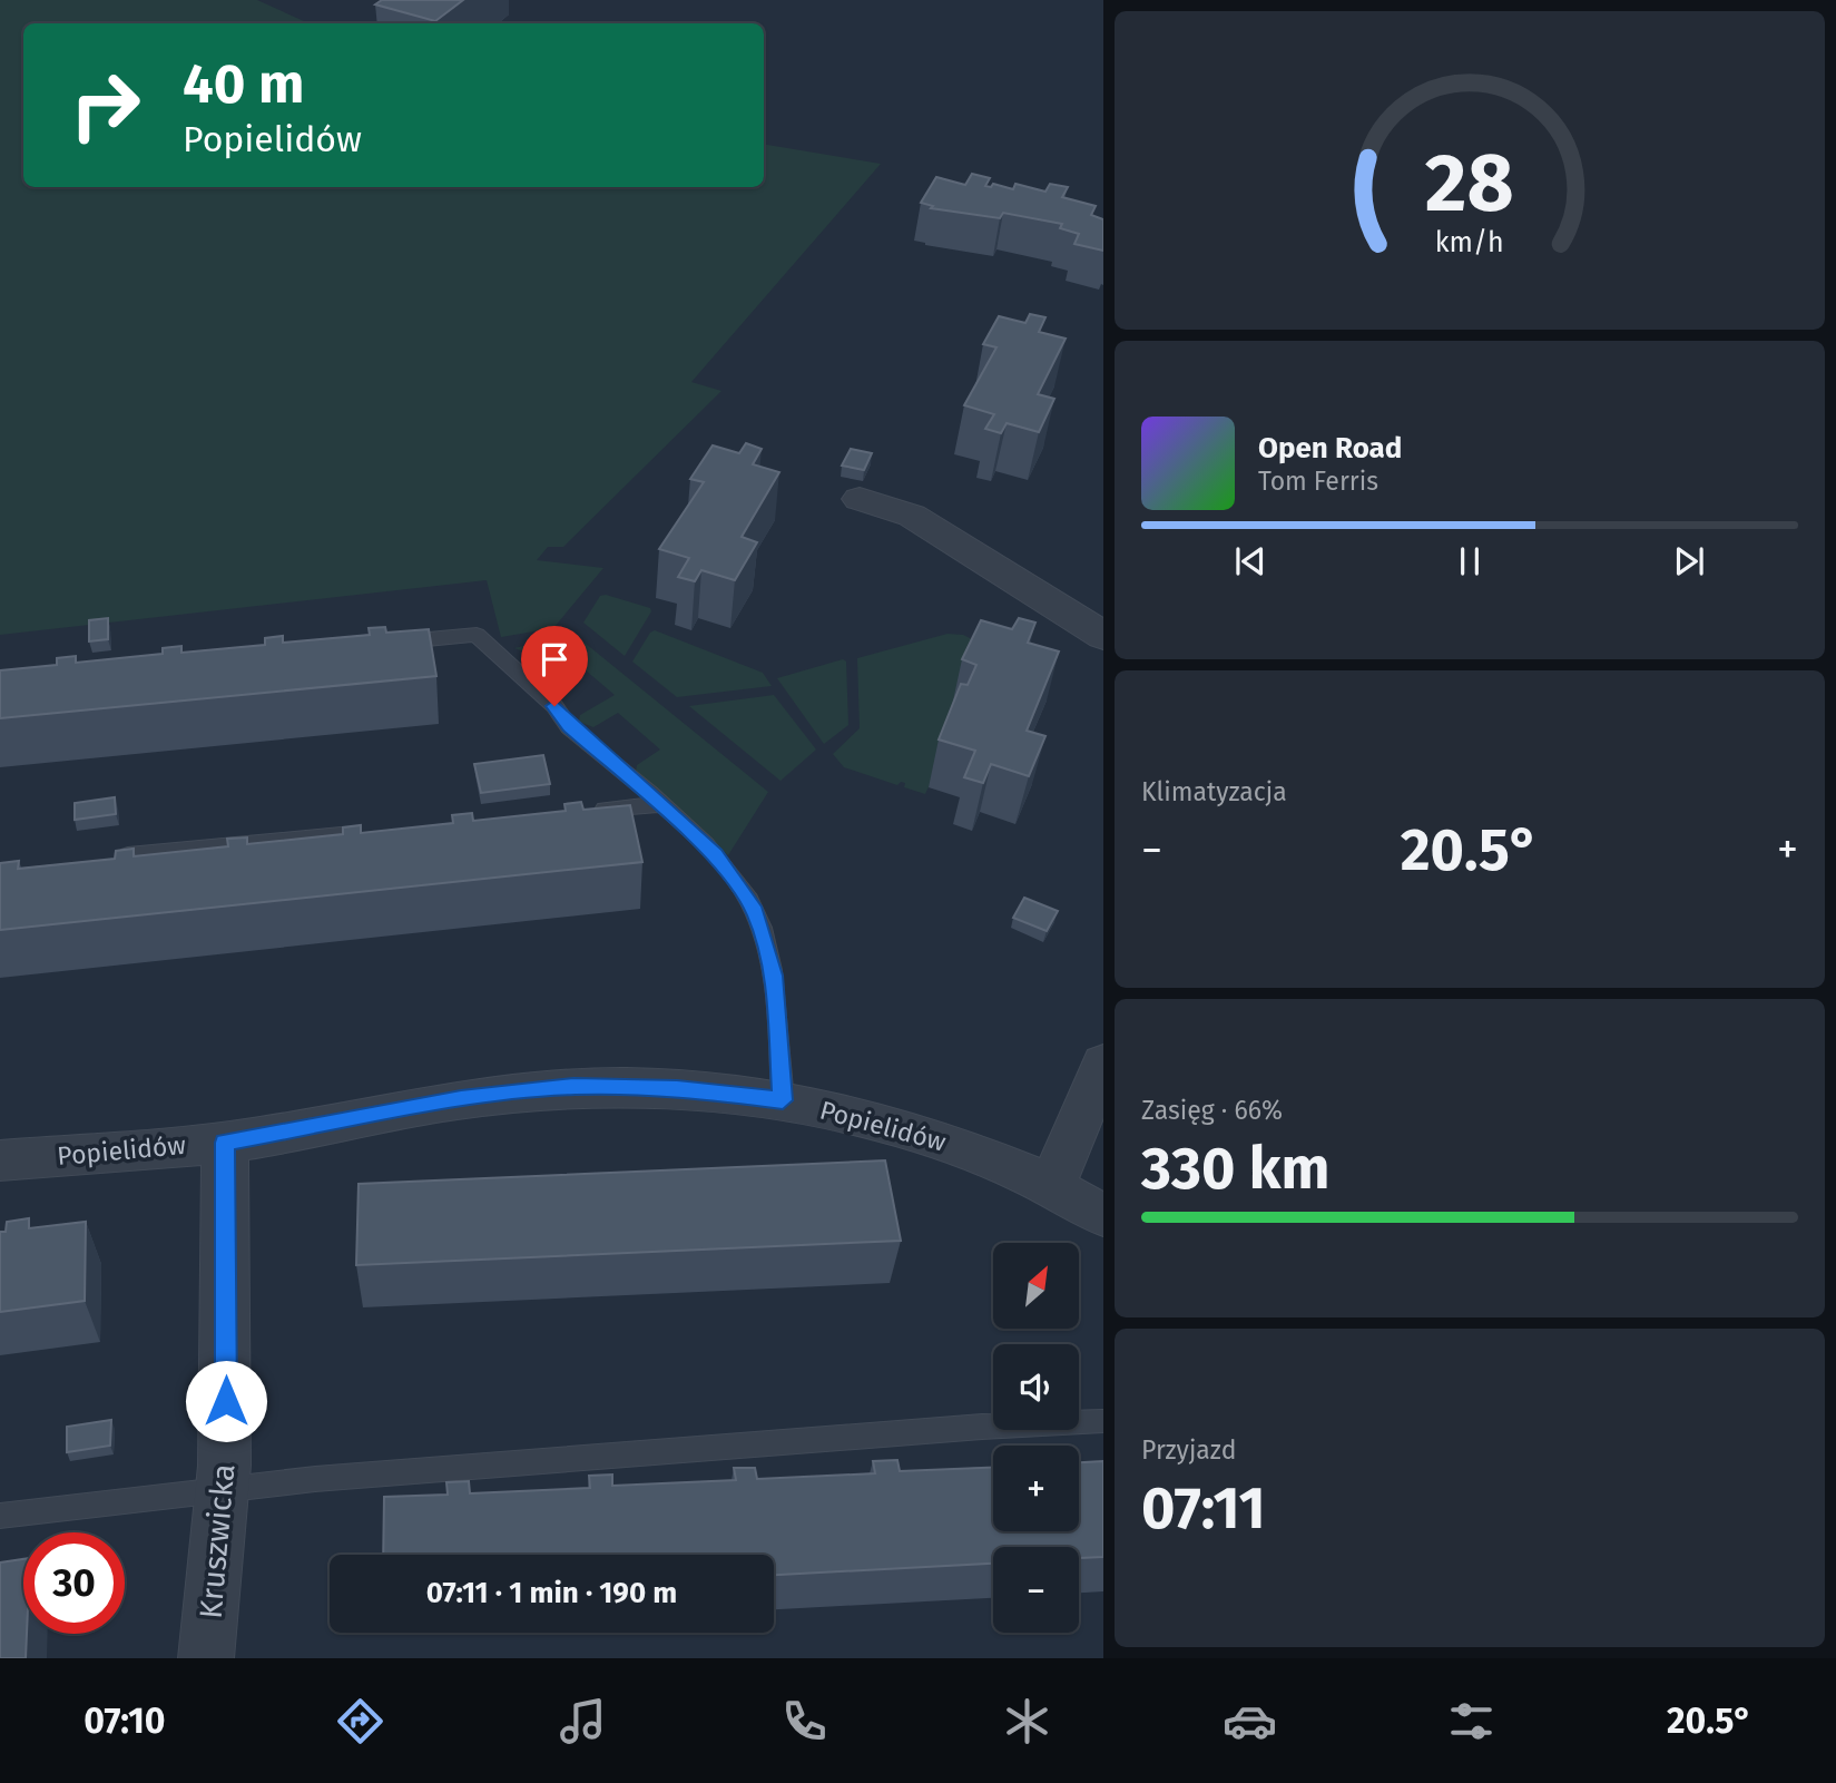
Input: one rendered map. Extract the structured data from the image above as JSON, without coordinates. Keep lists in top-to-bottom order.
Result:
{
  "streets": {
    "street": ["Popielidów", "Kruszwicka"]
  },
  "crossings": [
    ["Popielidów", "Kruszwicka"]
  ],
  "north": "top right",
  "page": {
    "turn": ["40 m", "Popielidów"],
    "song": ["Open Road", "Tom Ferris"],
    "tile": [
      "Klimatyzacja",
      ["Zasięg · 66%", "330 km"],
      ["Przyjazd", "07:11"]
    ],
    "heat": ["−", "20.5°", "+"],
    "map_buttons": ["+", "−"],
    "limit": "30",
    "trip": "07:11 · 1 min · 190 m",
    "tabs": ["07:10", "20.5°"],
    "gauge": ["28", "km/h"]
  }
}
